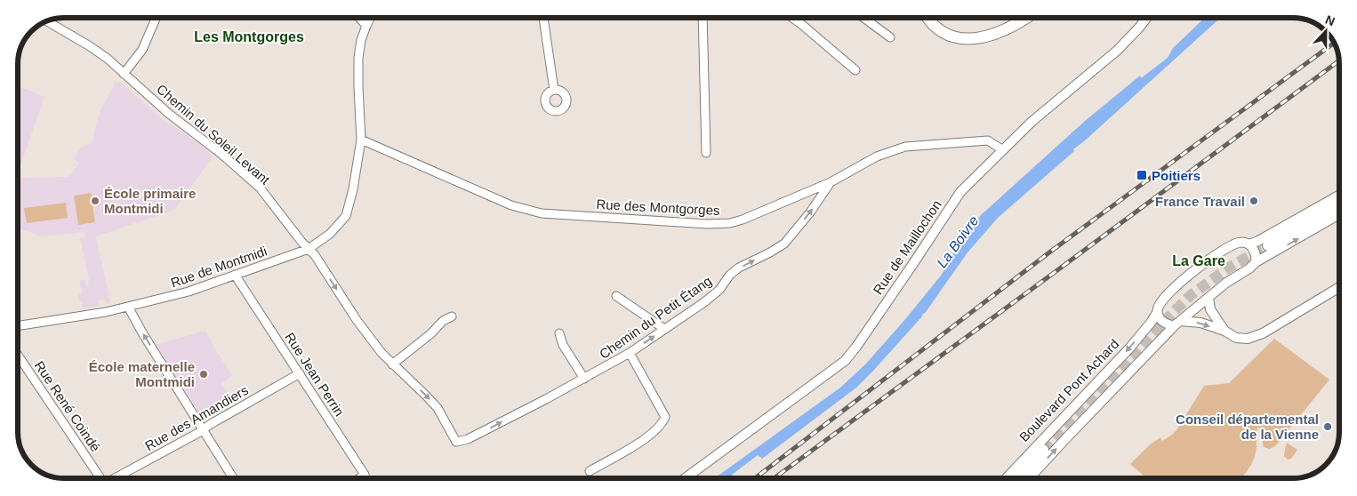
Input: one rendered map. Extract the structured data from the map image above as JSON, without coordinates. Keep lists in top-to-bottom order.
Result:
{
  "streets": {
    "main road": ["Boulevard Pont Achard"],
    "street": [
      "Chemin du Soleil Levant",
      "Rue des Montgorges",
      "Rue de Maillochon",
      "Rue de Montmidi",
      "Chemin du Petit Étang",
      "Rue Jean Perrin",
      "Rue René Coindé",
      "Rue des Amandiers"
    ]
  },
  "crossings": [
    ["Chemin du Soleil Levant", "Rue de Montmidi"],
    ["Chemin du Soleil Levant", "Chemin du Petit Étang"],
    ["Rue des Montgorges", "Rue de Maillochon"],
    ["Rue des Montgorges", "Rue de Montmidi"],
    ["Rue des Montgorges", "Chemin du Petit Étang"],
    ["Rue de Montmidi", "Rue Jean Perrin"],
    ["Rue Jean Perrin", "Rue des Amandiers"]
  ],
  "one_way": ["Chemin du Soleil Levant", "Chemin du Petit Étang"],
  "districts": ["Les Montgorges", "La Gare"],
  "water": ["La Boivre"],
  "places": {
    "transit": ["Poitiers"],
    "other": [
      "École primaire Montmidi",
      "France Travail",
      "École maternelle Montmidi",
      "Conseil départemental de la Vienne"
    ]
  },
  "north": "top"
}
